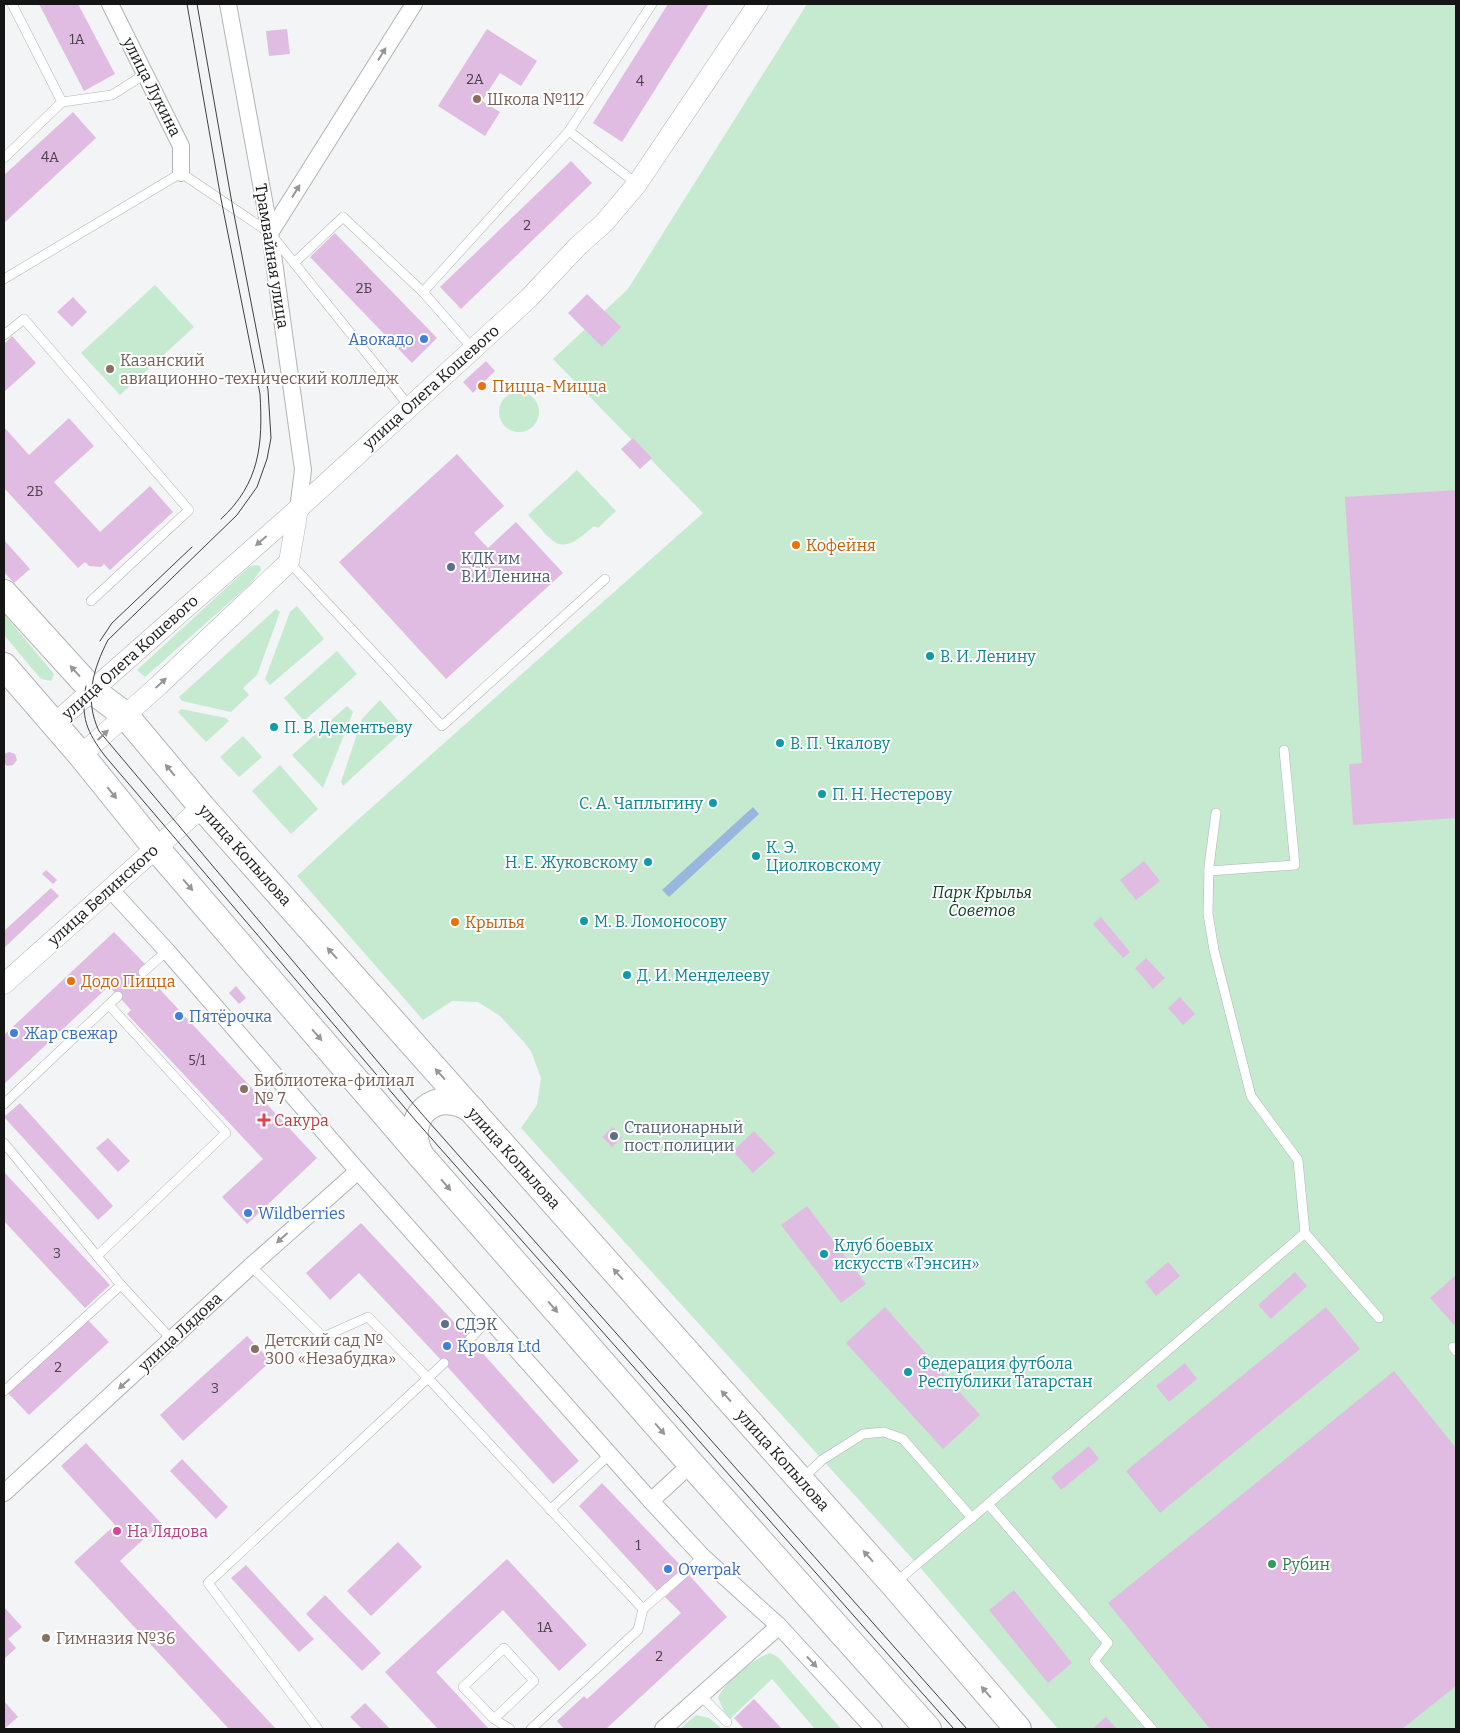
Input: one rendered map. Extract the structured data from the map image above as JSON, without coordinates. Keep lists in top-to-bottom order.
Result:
{
  "streets": {
    "main road": ["улица Копылова"],
    "street": [
      "улица Лукина",
      "Трамвайная улица",
      "улица Олега Кошевого",
      "улица Белинского",
      "улица Лядова"
    ]
  },
  "crossings": [
    ["Трамвайная улица", "улица Олега Кошевого"],
    ["улица Олега Кошевого", "улица Копылова"],
    ["улица Копылова", "улица Белинского"]
  ],
  "one_way": ["улица Лядова"],
  "parks": ["Парк Крылья Советов"],
  "places": {
    "other": [
      "Школа №112",
      "Авокадо",
      "Казанский авиационно-технический колледж",
      "Пицца-Мицца",
      "Кофейня",
      "КДК им В.И.Ленина",
      "В. И. Ленину",
      "П. В. Дементьеву",
      "В. П. Чкалову",
      "П. Н. Нестерову",
      "С. А. Чаплыгину",
      "К. Э. Циолковскому",
      "Н. Е. Жуковскому",
      "М. В. Ломоносову",
      "Крылья",
      "Д. И. Менделееву",
      "Додо Пицца",
      "Пятёрочка",
      "Жар свежар",
      "Библиотека-филиал № 7",
      "Стационарный пост полиции",
      "Wildberries",
      "Клуб боевых искусств «Тэнсин»",
      "СДЭК",
      "Кровля Ltd",
      "Детский сад № 300 «Незабудка»",
      "Федерация футбола Республики Татарстан",
      "На Лядова",
      "Рубин",
      "Overpak",
      "Гимназия №36"
    ],
    "health": ["Сакура"]
  },
  "house_numbers": [
    "1А",
    "2А",
    "4",
    "4А",
    "2",
    "2Б",
    "2Б",
    "5/1",
    "3",
    "2",
    "3",
    "1",
    "1А",
    "2"
  ]
}
